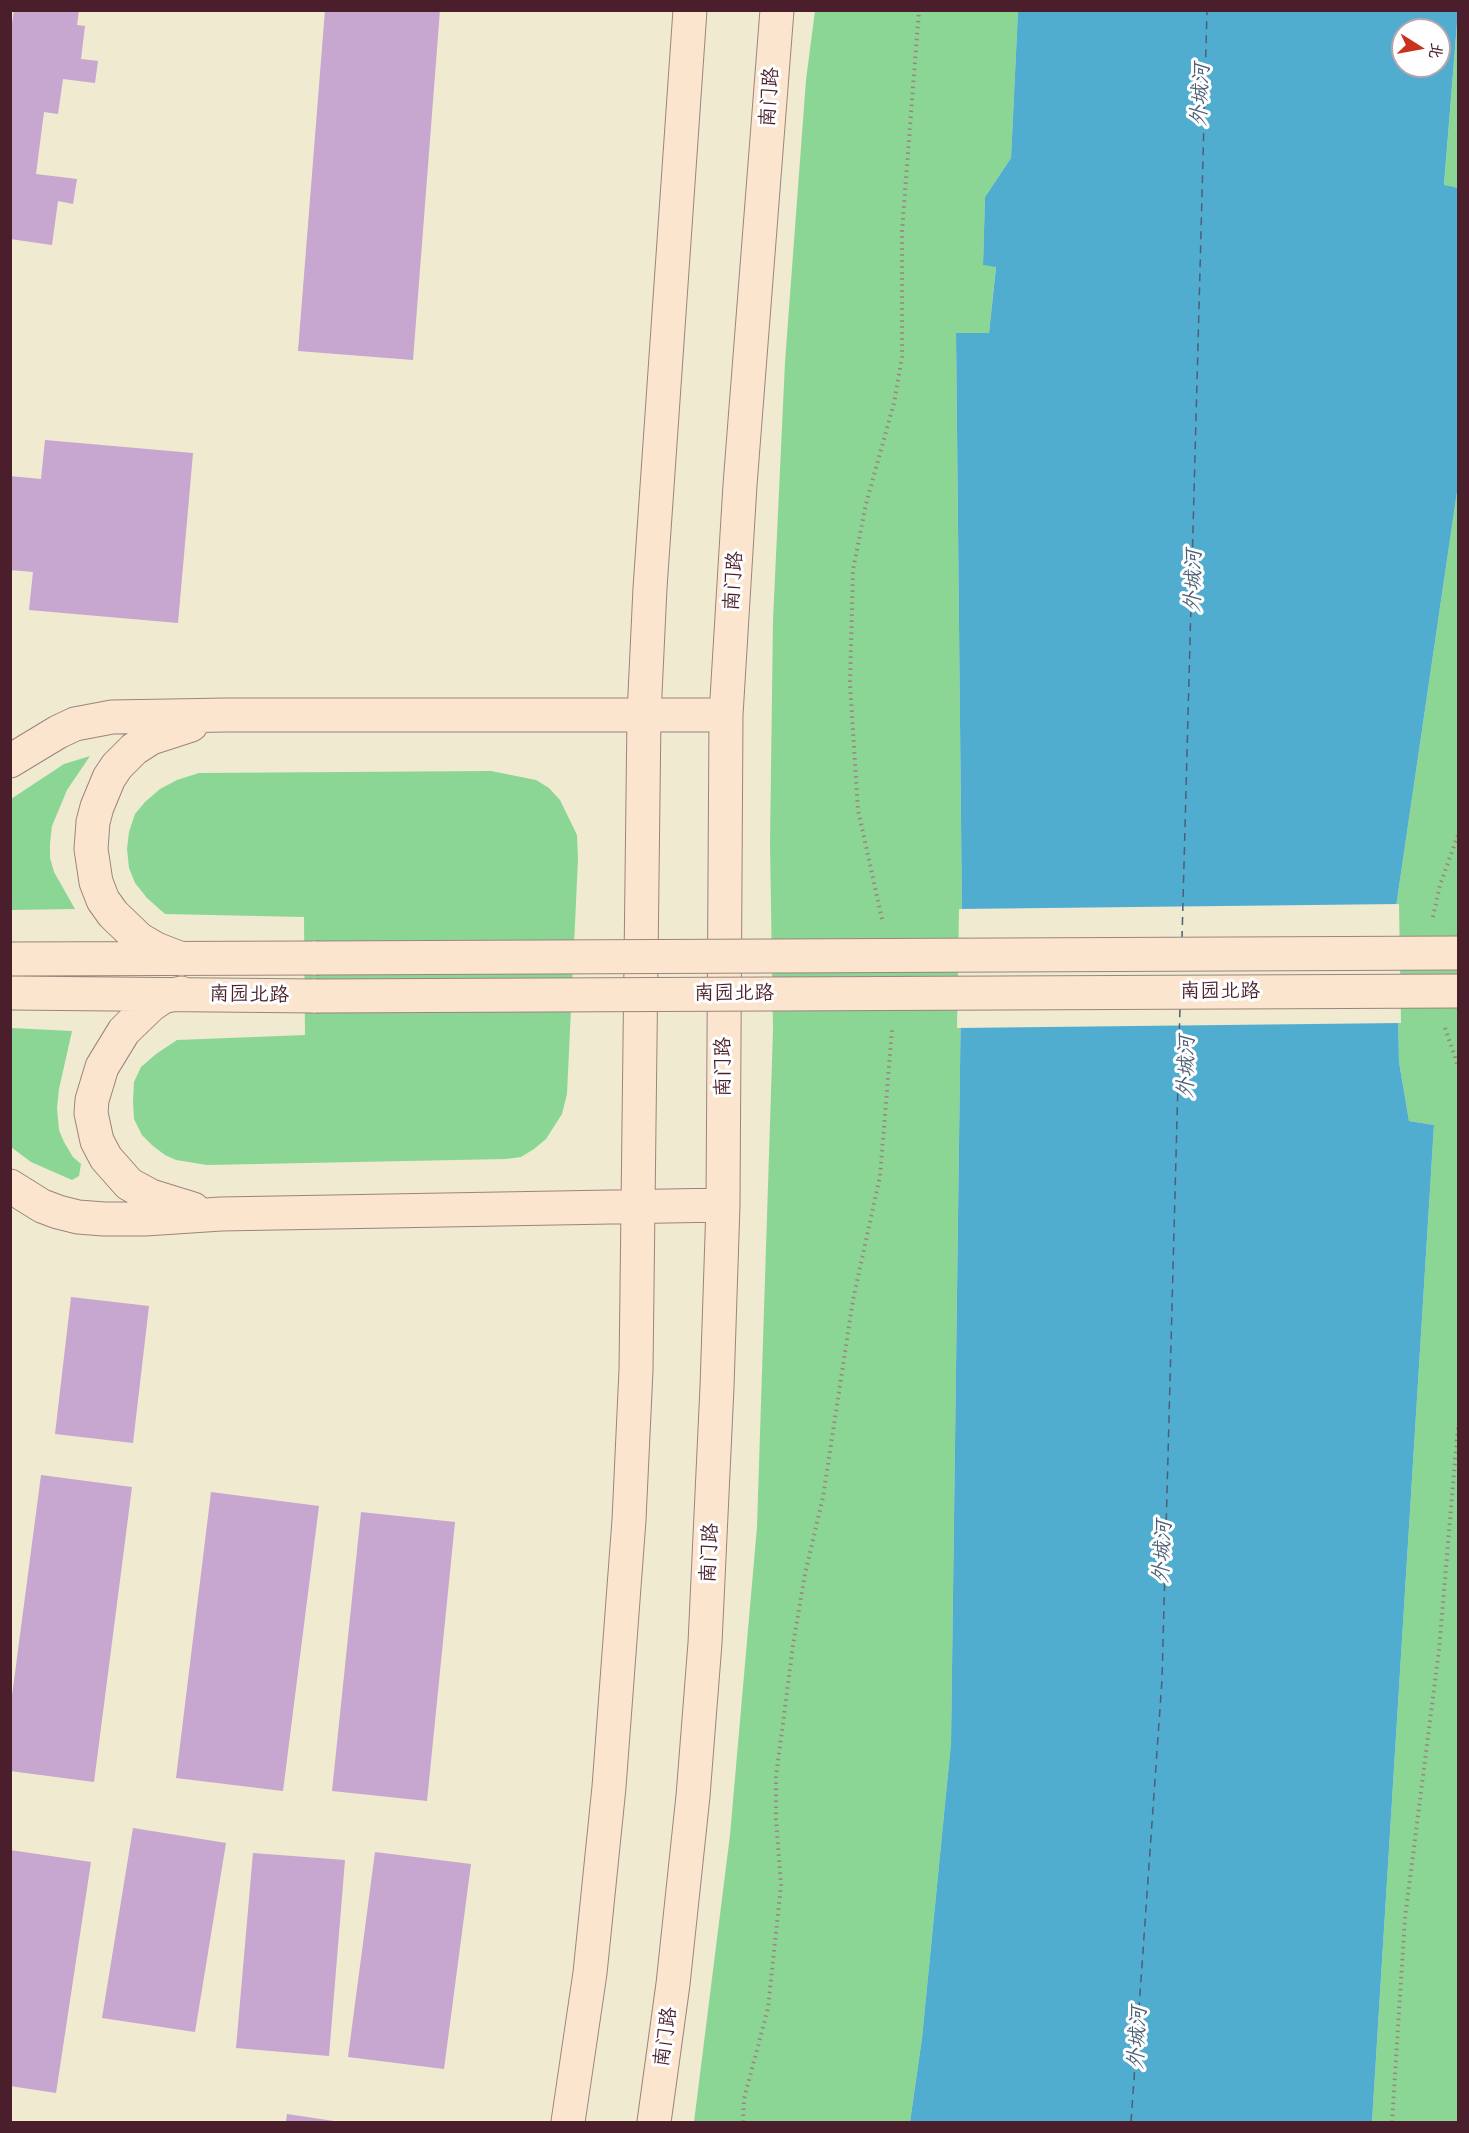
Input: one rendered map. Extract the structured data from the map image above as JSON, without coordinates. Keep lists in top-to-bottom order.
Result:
{
  "streets": {
    "main road": ["南门路", "南园北路"]
  },
  "water": ["外城河"],
  "north": "right"
}
